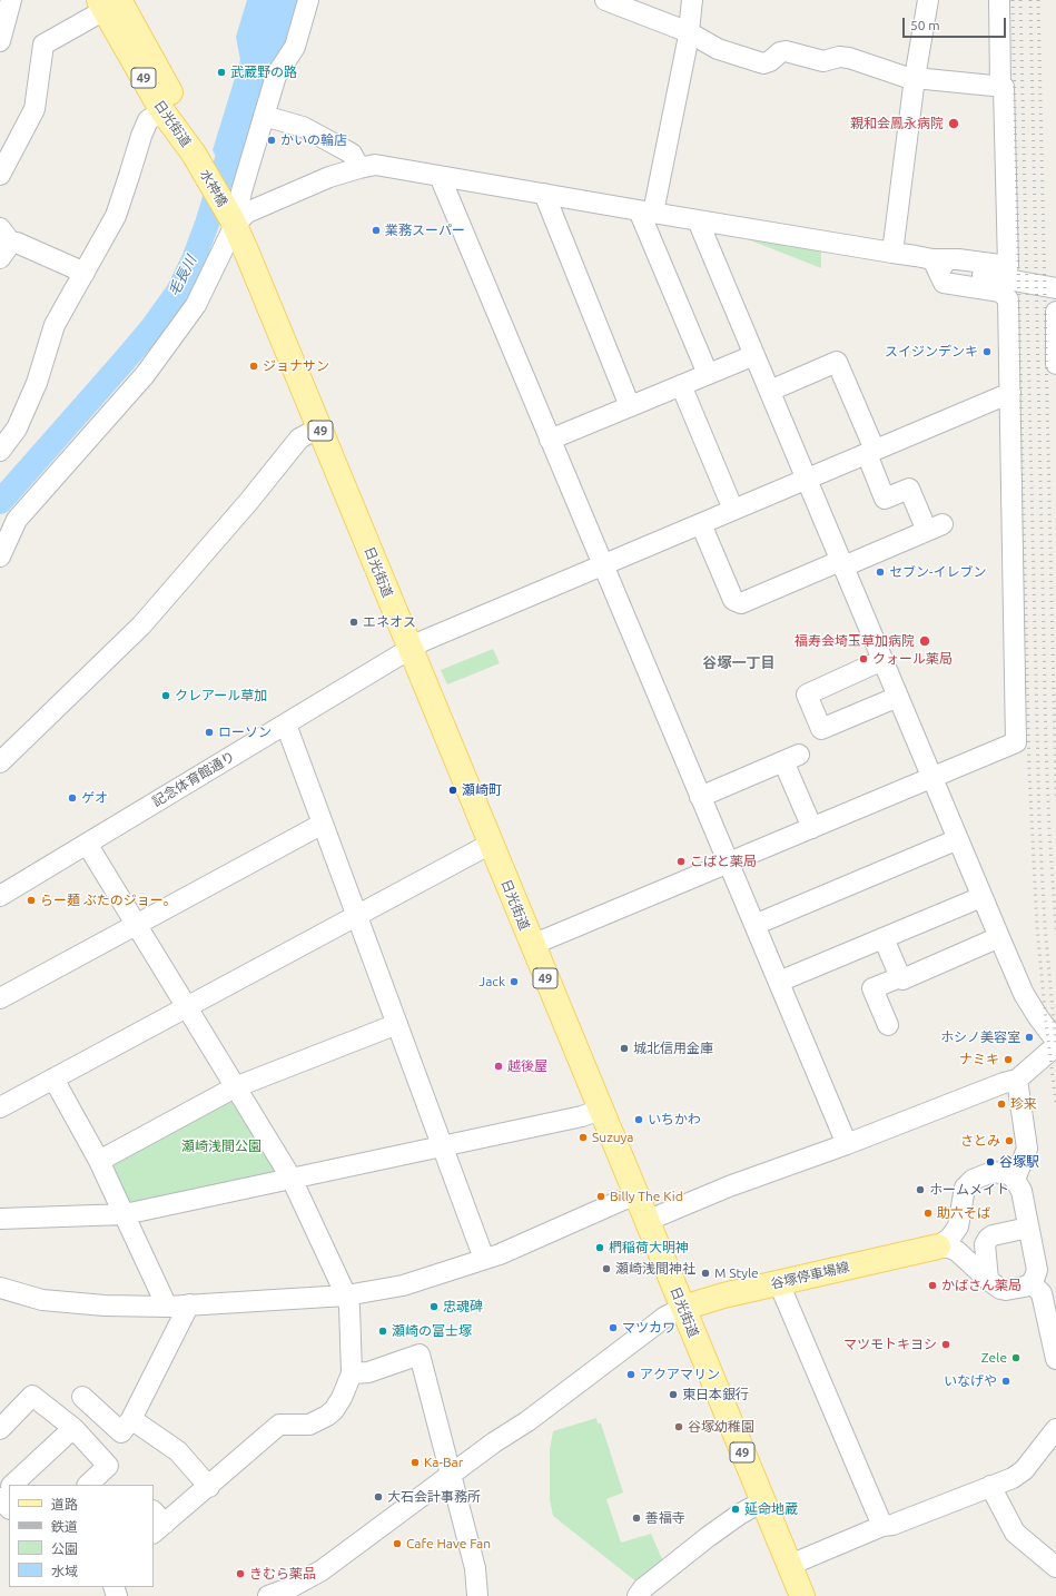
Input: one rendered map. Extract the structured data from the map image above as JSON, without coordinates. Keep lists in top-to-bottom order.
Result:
{
  "streets": {
    "main road": [
      "49",
      "日光街道",
      "水神橋",
      "谷塚停車場線"
    ],
    "street": ["記念体育館通り"]
  },
  "crossings": [
    ["日光街道", "水神橋"],
    ["日光街道", "記念体育館通り"],
    ["日光街道", "谷塚停車場線"]
  ],
  "districts": ["谷塚一丁目"],
  "water": ["毛長川"],
  "parks": ["瀬崎浅間公園"],
  "places": [
    "武蔵野の路",
    "親和会鳳永病院",
    "かいの輪店",
    "業務スーパー",
    "スイジンデンキ",
    "ジョナサン",
    "セブン-イレブン",
    "エネオス",
    "福寿会埼玉草加病院",
    "クォール薬局",
    "クレアール草加",
    "ローソン",
    "瀬崎町",
    "ゲオ",
    "こばと薬局",
    "らー麺 ぶたのジョー。",
    "Jack",
    "ホシノ美容室",
    "城北信用金庫",
    "ナミキ",
    "越後屋",
    "珍来",
    "いちかわ",
    "Suzuya",
    "さとみ",
    "谷塚駅",
    "ホームメイト",
    "Billy The Kid",
    "助六そば",
    "椚稲荷大明神",
    "瀬崎浅間神社",
    "M Style",
    "かばさん薬局",
    "忠魂碑",
    "マツカワ",
    "瀬崎の富士塚",
    "マツモトキヨシ",
    "Zele",
    "アクアマリン",
    "いなげや",
    "東日本銀行",
    "谷塚幼稚園",
    "Ka-Bar",
    "大石会計事務所",
    "延命地蔵",
    "善福寺",
    "Cafe Have Fan",
    "きむら薬品"
  ],
  "legend": [
    "道路",
    "鉄道",
    "公園",
    "水域"
  ],
  "scale_bar": "50 m"
}
